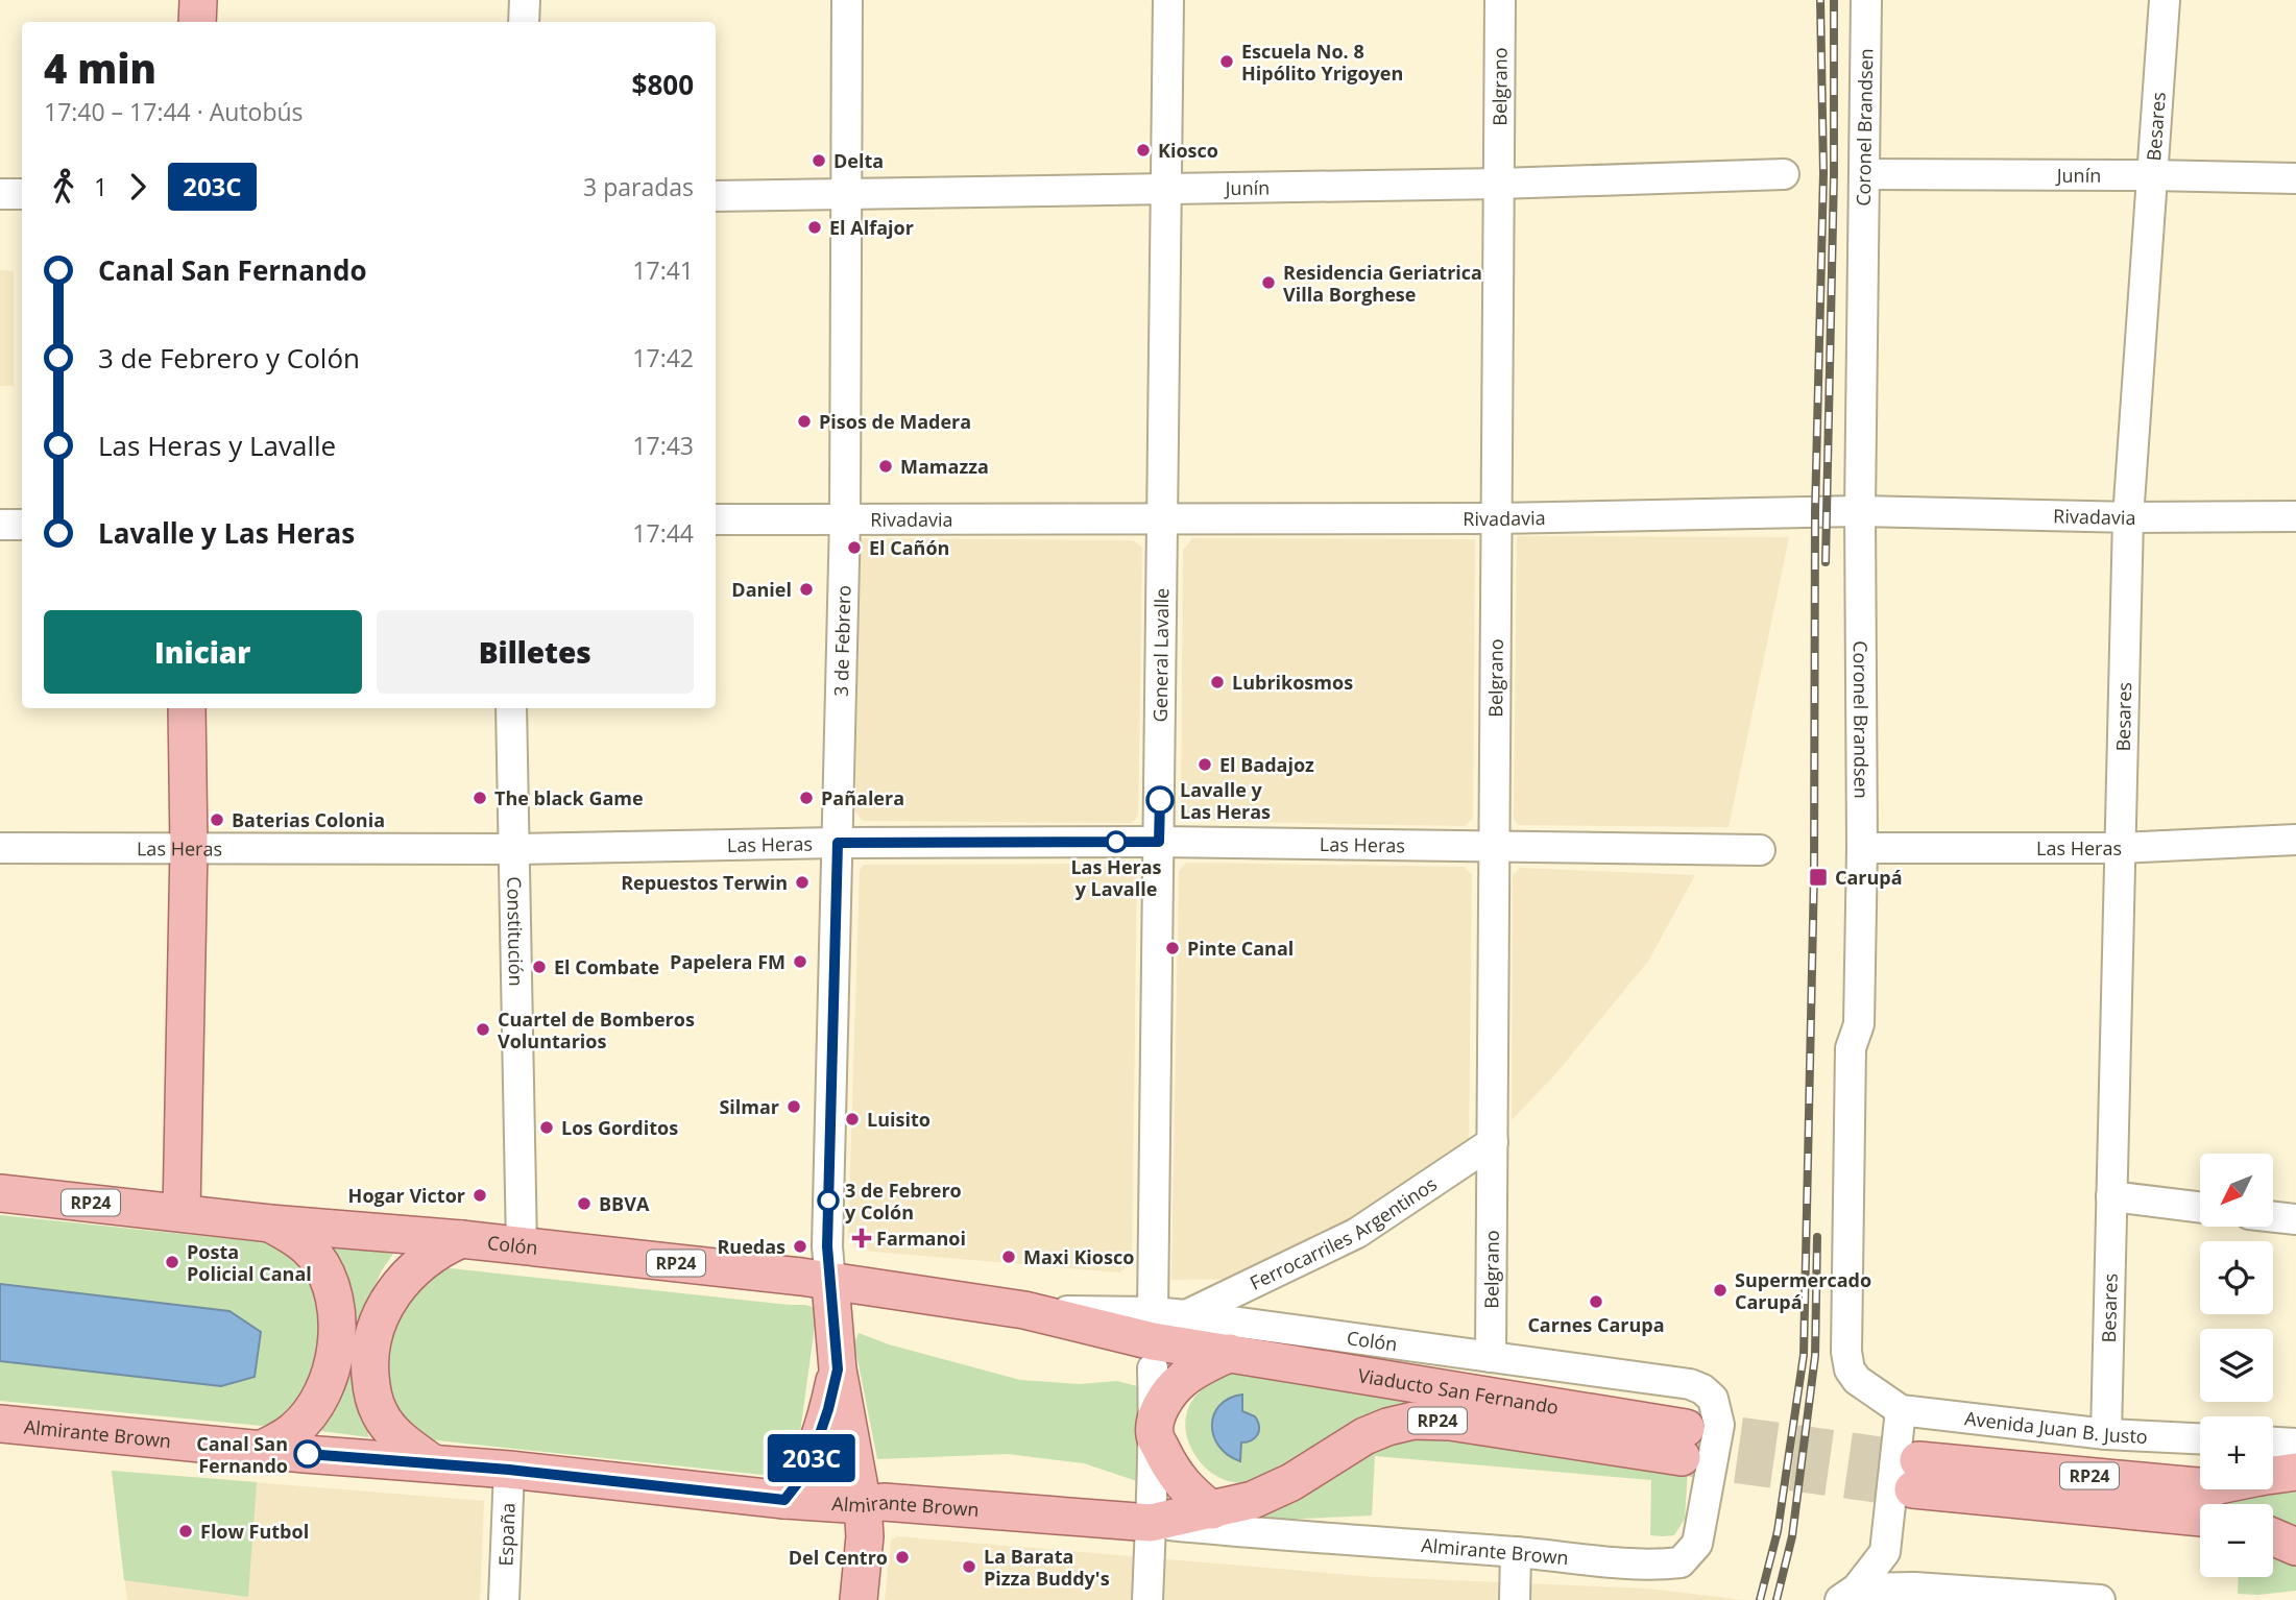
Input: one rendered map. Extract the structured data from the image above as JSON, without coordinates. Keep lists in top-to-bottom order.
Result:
{
  "streets": {
    "main road": [
      "RP24",
      "Colón",
      "Viaducto San Fernando",
      "Almirante Brown"
    ],
    "street": [
      "Belgrano",
      "Besares",
      "Coronel Brandsen",
      "Junín",
      "Rivadavia",
      "3 de Febrero",
      "General Lavalle",
      "Las Heras",
      "Constitución",
      "Ferrocarriles Argentinos",
      "Avenida Juan B. Justo",
      "España"
    ]
  },
  "crossings": [
    ["Belgrano", "Junín"],
    ["Belgrano", "Rivadavia"],
    ["Belgrano", "Las Heras"],
    ["Belgrano", "Ferrocarriles Argentinos"],
    ["Belgrano", "Colón"],
    ["Besares", "Junín"],
    ["Besares", "Rivadavia"],
    ["Besares", "Las Heras"],
    ["Besares", "Avenida Juan B. Justo"],
    ["Coronel Brandsen", "Junín"],
    ["Coronel Brandsen", "Rivadavia"],
    ["Coronel Brandsen", "Las Heras"],
    ["Coronel Brandsen", "Avenida Juan B. Justo"],
    ["Junín", "3 de Febrero"],
    ["Junín", "General Lavalle"],
    ["Rivadavia", "3 de Febrero"],
    ["Rivadavia", "General Lavalle"],
    ["3 de Febrero", "Las Heras"],
    ["3 de Febrero", "Colón"],
    ["General Lavalle", "Las Heras"],
    ["General Lavalle", "Colón"],
    ["Las Heras", "Constitución"],
    ["Constitución", "Colón"],
    ["RP24", "Colón"],
    ["RP24", "Viaducto San Fernando"],
    ["RP24", "Almirante Brown"],
    ["Ferrocarriles Argentinos", "Colón"],
    ["Colón", "Viaducto San Fernando"],
    ["Colón", "Almirante Brown"],
    ["Almirante Brown", "España"]
  ],
  "places": {
    "other": [
      "Escuela No. 8 Hipólito Yrigoyen",
      "Kiosco",
      "Delta",
      "El Alfajor",
      "Residencia Geriatrica Villa Borghese",
      "Pisos de Madera",
      "Mamazza",
      "El Cañón",
      "Daniel",
      "Lubrikosmos",
      "El Badajoz",
      "The black Game",
      "Pañalera",
      "Lavalle y Las Heras",
      "Baterias Colonia",
      "Las Heras y Lavalle",
      "Repuestos Terwin",
      "Pinte Canal",
      "Papelera FM",
      "El Combate",
      "Cuartel de Bomberos Voluntarios",
      "Silmar",
      "Luisito",
      "Los Gorditos",
      "Hogar Victor",
      "3 de Febrero y Colón",
      "BBVA",
      "Ruedas",
      "Maxi Kiosco",
      "Posta Policial Canal",
      "Supermercado Carupá",
      "Carnes Carupa",
      "Canal San Fernando",
      "Flow Futbol",
      "Del Centro",
      "La Barata Pizza Buddy's"
    ],
    "transit": ["Carupá"],
    "health": ["Farmanoi"]
  },
  "lines": ["bus line 203C"],
  "north": "bottom left",
  "page": {
    "on_map": "203C",
    "heading": ["4 min", "17:40 – 17:44 · Autobús", "$800"],
    "legs": ["1", "203C", "3 paradas"],
    "list": [
      {
        "name": "Canal San Fernando",
        "value": "17:41"
      },
      {
        "name": "3 de Febrero y Colón",
        "value": "17:42"
      },
      {
        "name": "Las Heras y Lavalle",
        "value": "17:43"
      },
      {
        "name": "Lavalle y Las Heras",
        "value": "17:44"
      }
    ],
    "buttons": ["Iniciar", "Billetes"],
    "map_buttons": ["+", "−"]
  }
}
